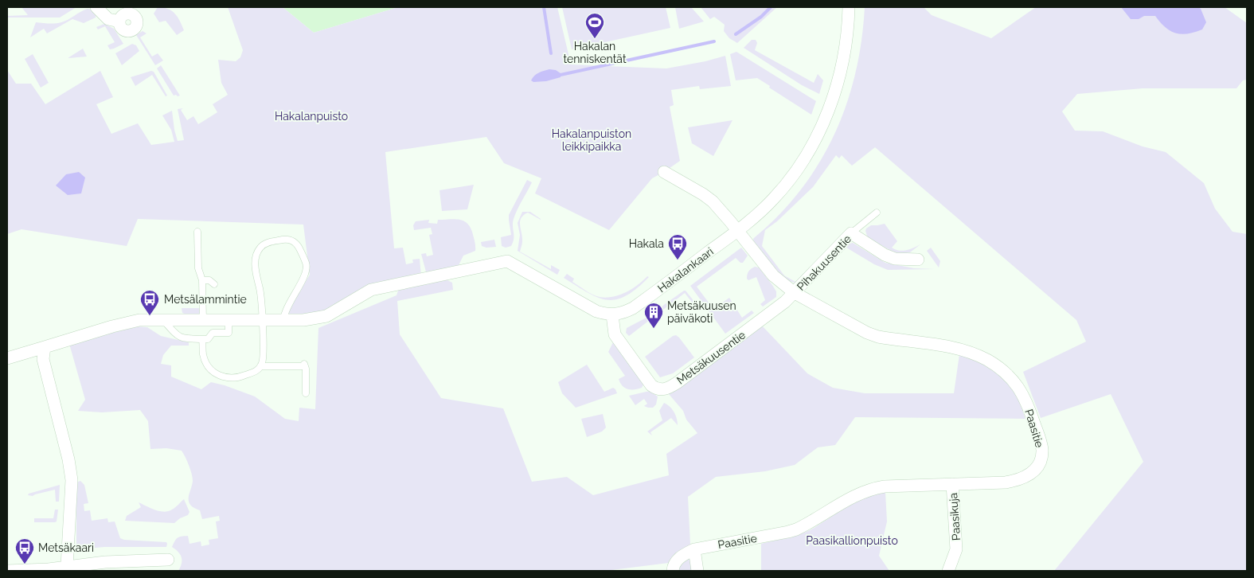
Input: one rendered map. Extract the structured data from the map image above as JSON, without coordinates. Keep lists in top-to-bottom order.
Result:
{
  "streets": {
    "street": [
      "Pihakuusentie",
      "Hakalankaari",
      "Metsäkuusentie",
      "Paasitie",
      "Paasikuja"
    ]
  },
  "crossings": [
    ["Pihakuusentie", "Metsäkuusentie"],
    ["Pihakuusentie", "Paasitie"],
    ["Hakalankaari", "Metsäkuusentie"],
    ["Hakalankaari", "Paasitie"],
    ["Metsäkuusentie", "Paasitie"],
    ["Paasitie", "Paasikuja"]
  ],
  "parks": ["Hakalanpuisto", "Hakalanpuiston leikkipaikka", "Paasikallionpuisto"],
  "places": {
    "sports": ["Hakalan tenniskentät"],
    "bus stop": ["Hakala", "Metsälammintie", "Metsäkaari"],
    "building": ["Metsäkuusen päiväkoti"]
  }
}
